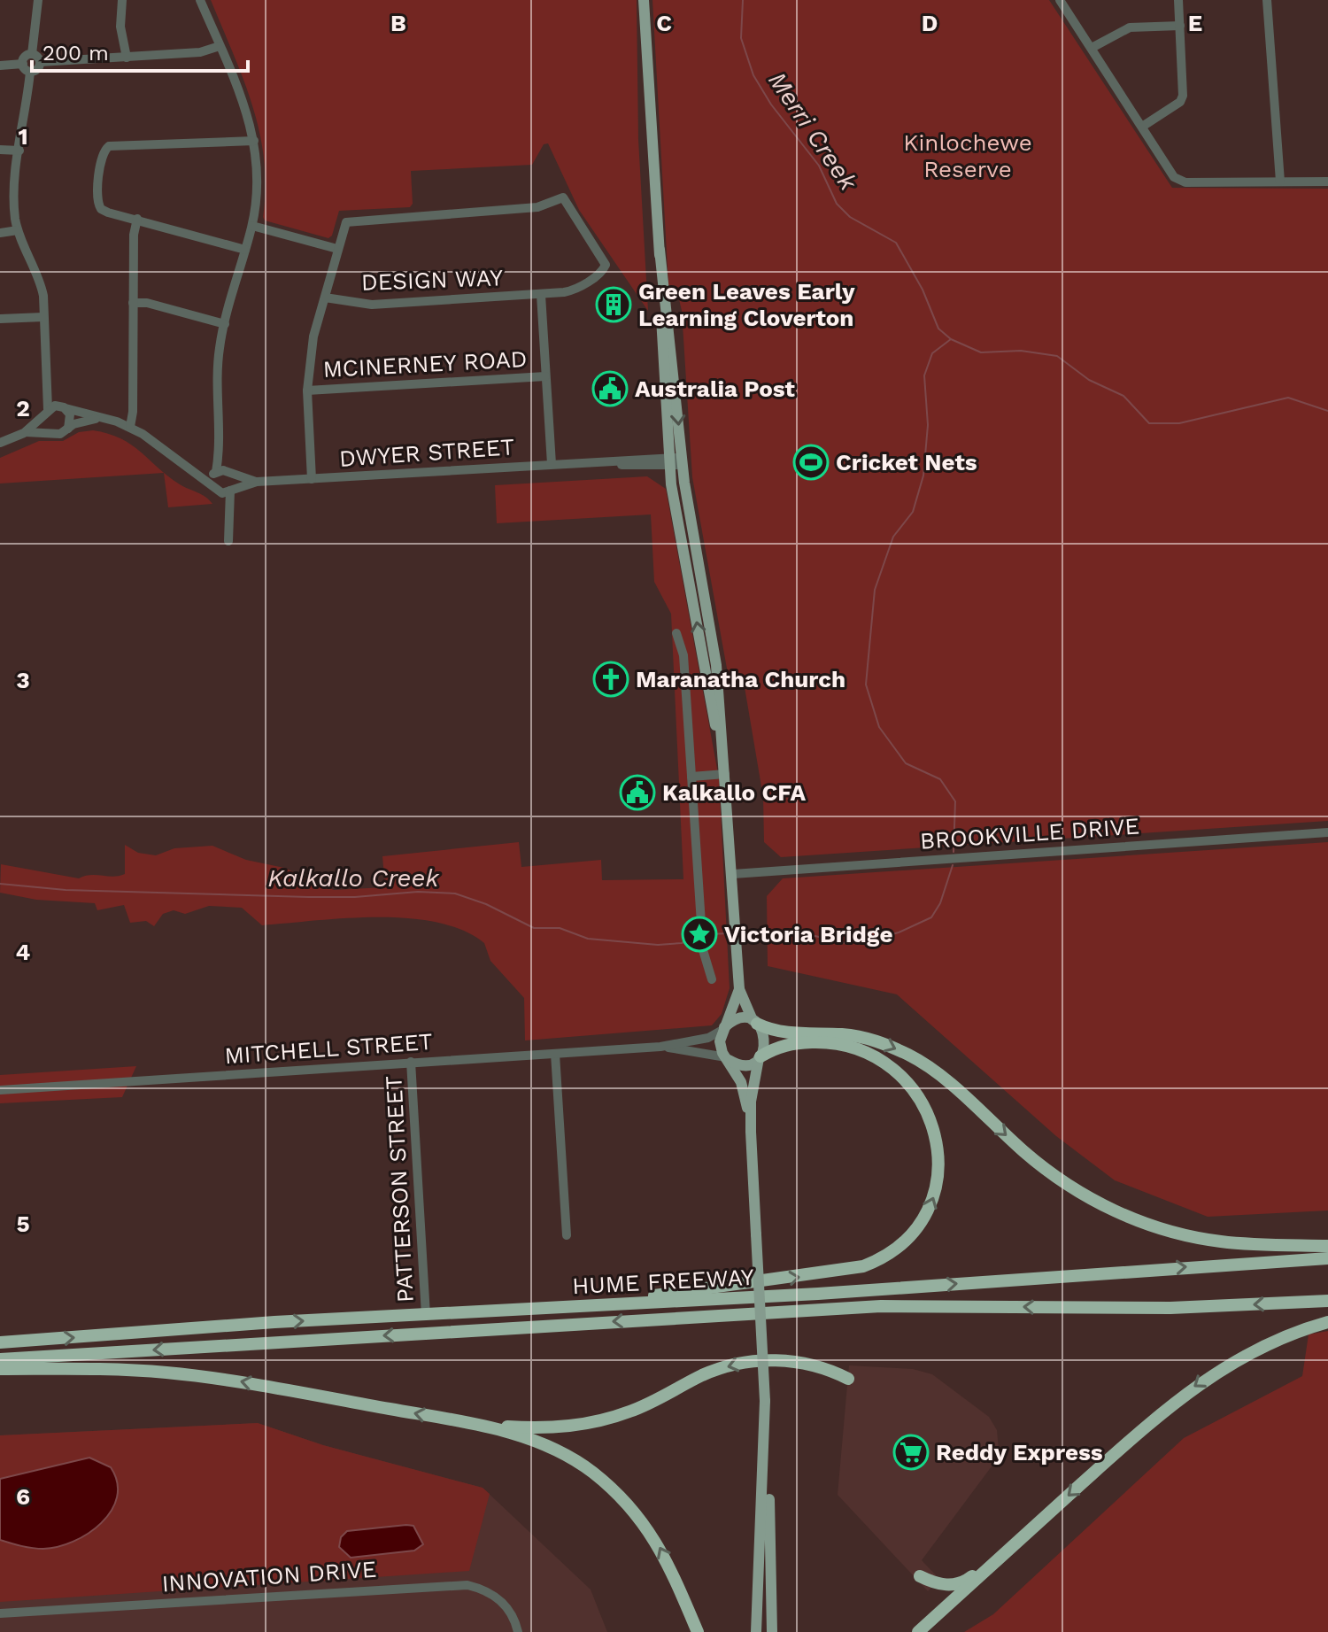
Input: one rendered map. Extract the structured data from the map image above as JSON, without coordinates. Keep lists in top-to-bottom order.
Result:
{
  "streets": {
    "highway": ["HUME FREEWAY"],
    "street": [
      "DESIGN WAY",
      "MCINERNEY ROAD",
      "DWYER STREET",
      "BROOKVILLE DRIVE",
      "MITCHELL STREET",
      "PATTERSON STREET",
      "INNOVATION DRIVE"
    ]
  },
  "crossings": [
    ["MITCHELL STREET", "PATTERSON STREET"],
    ["PATTERSON STREET", "HUME FREEWAY"]
  ],
  "water": ["Merri Creek", "Kalkallo Creek"],
  "parks": ["Kinlochewe Reserve"],
  "places": {
    "building": ["Green Leaves Early Learning Cloverton"],
    "public building": ["Australia Post", "Kalkallo CFA"],
    "sports": ["Cricket Nets"],
    "church": ["Maranatha Church"],
    "place": ["Victoria Bridge"],
    "supermarket": ["Reddy Express"]
  },
  "scale_bar": "200 m",
  "grid": {
    "columns": [
      "B",
      "C",
      "D",
      "E"
    ],
    "rows": [
      "1",
      "2",
      "3",
      "4",
      "5",
      "6"
    ]
  }
}
